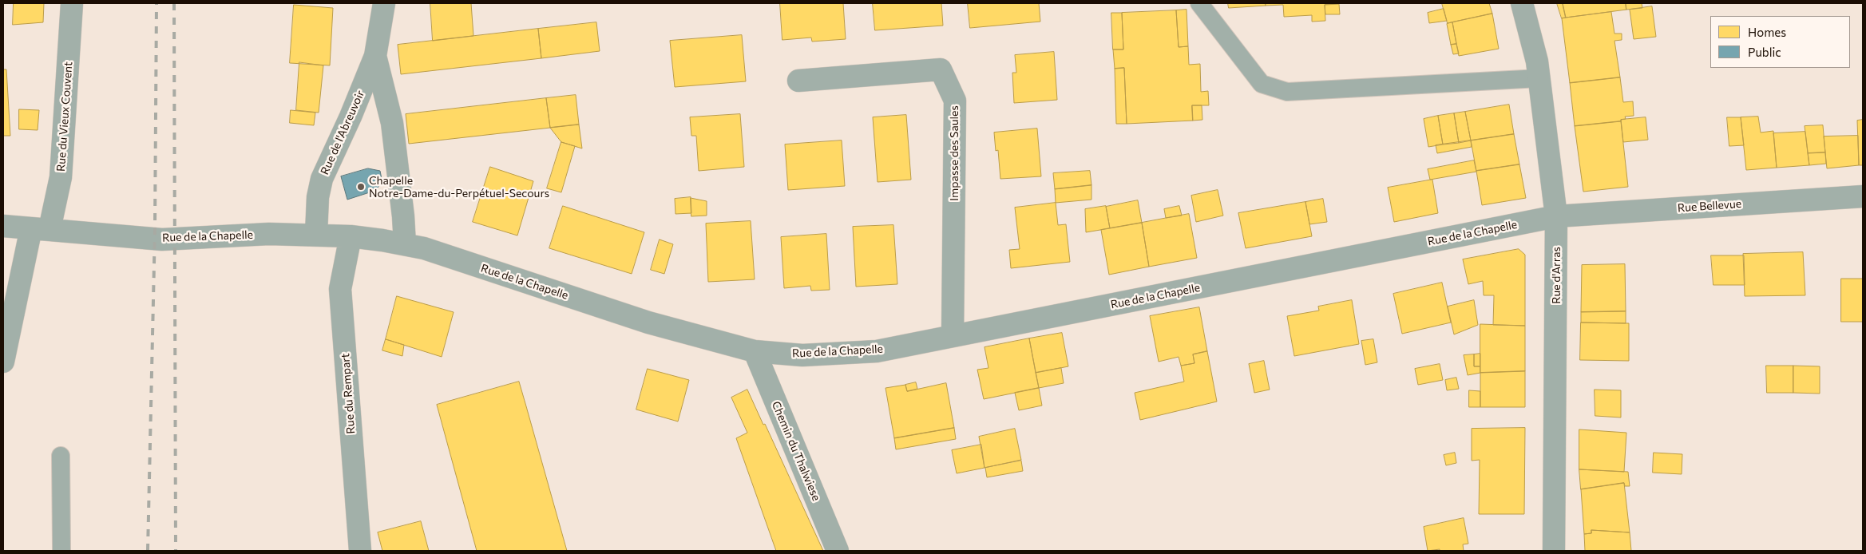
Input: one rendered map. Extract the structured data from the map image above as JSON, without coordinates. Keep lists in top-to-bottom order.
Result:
{
  "streets": {
    "street": [
      "Rue du Vieux Couvent",
      "Rue de l'Abreuvoir",
      "Impasse des Saules",
      "Rue Bellevue",
      "Rue de la Chapelle",
      "Rue d'Arras",
      "Rue du Rempart",
      "Chemin du Thalwiese"
    ]
  },
  "crossings": [
    ["Rue du Vieux Couvent", "Rue de la Chapelle"],
    ["Rue de l'Abreuvoir", "Rue de la Chapelle"],
    ["Impasse des Saules", "Rue de la Chapelle"],
    ["Rue Bellevue", "Rue de la Chapelle"],
    ["Rue Bellevue", "Rue d'Arras"],
    ["Rue de la Chapelle", "Rue d'Arras"],
    ["Rue de la Chapelle", "Rue du Rempart"],
    ["Rue de la Chapelle", "Chemin du Thalwiese"]
  ],
  "places": ["Chapelle Notre-Dame-du-Perpétuel-Secours"],
  "legend": ["Homes", "Public"]
}
